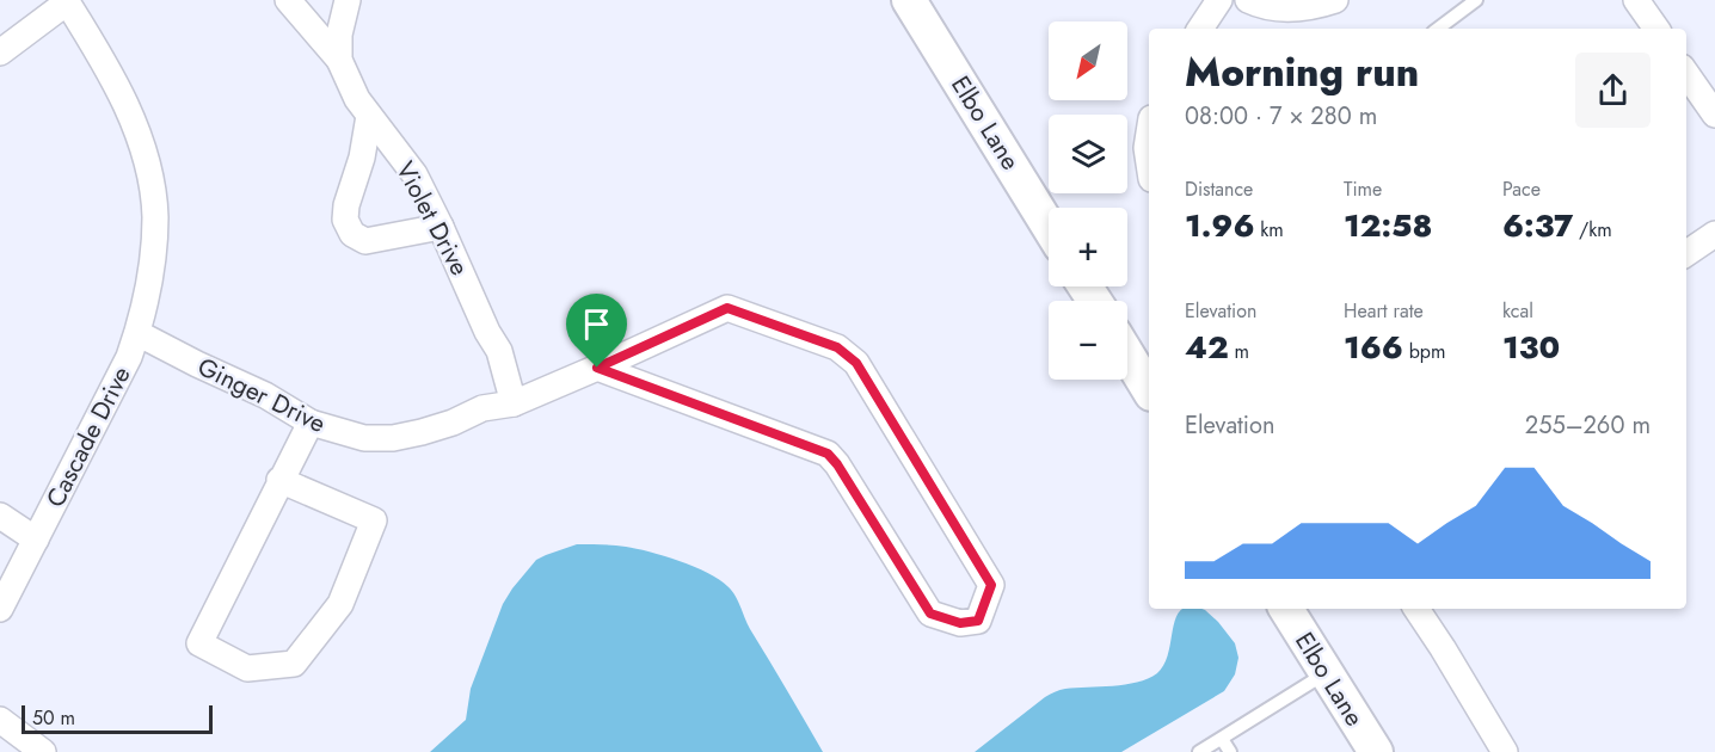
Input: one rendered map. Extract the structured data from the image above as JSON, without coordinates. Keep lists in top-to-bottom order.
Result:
{
  "streets": {
    "street": [
      "Elbo Lane",
      "Violet Drive",
      "Ginger Drive",
      "Cascade Drive"
    ]
  },
  "crossings": [
    ["Violet Drive", "Ginger Drive"],
    ["Ginger Drive", "Cascade Drive"]
  ],
  "scale_bar": "50 m",
  "north": "bottom left",
  "page": {
    "map_buttons": ["+", "−"],
    "heading": ["Morning run", "08:00 · 7 × 280 m"],
    "stats": [
      ["Distance", "1.96 km"],
      ["Time", "12:58"],
      ["Pace", "6:37 /km"],
      ["Elevation", "42 m"],
      ["Heart rate", "166 bpm"],
      ["kcal", "130"]
    ],
    "chart": ["Elevation", "255–260 m"],
    "scale": "50 m"
  }
}
